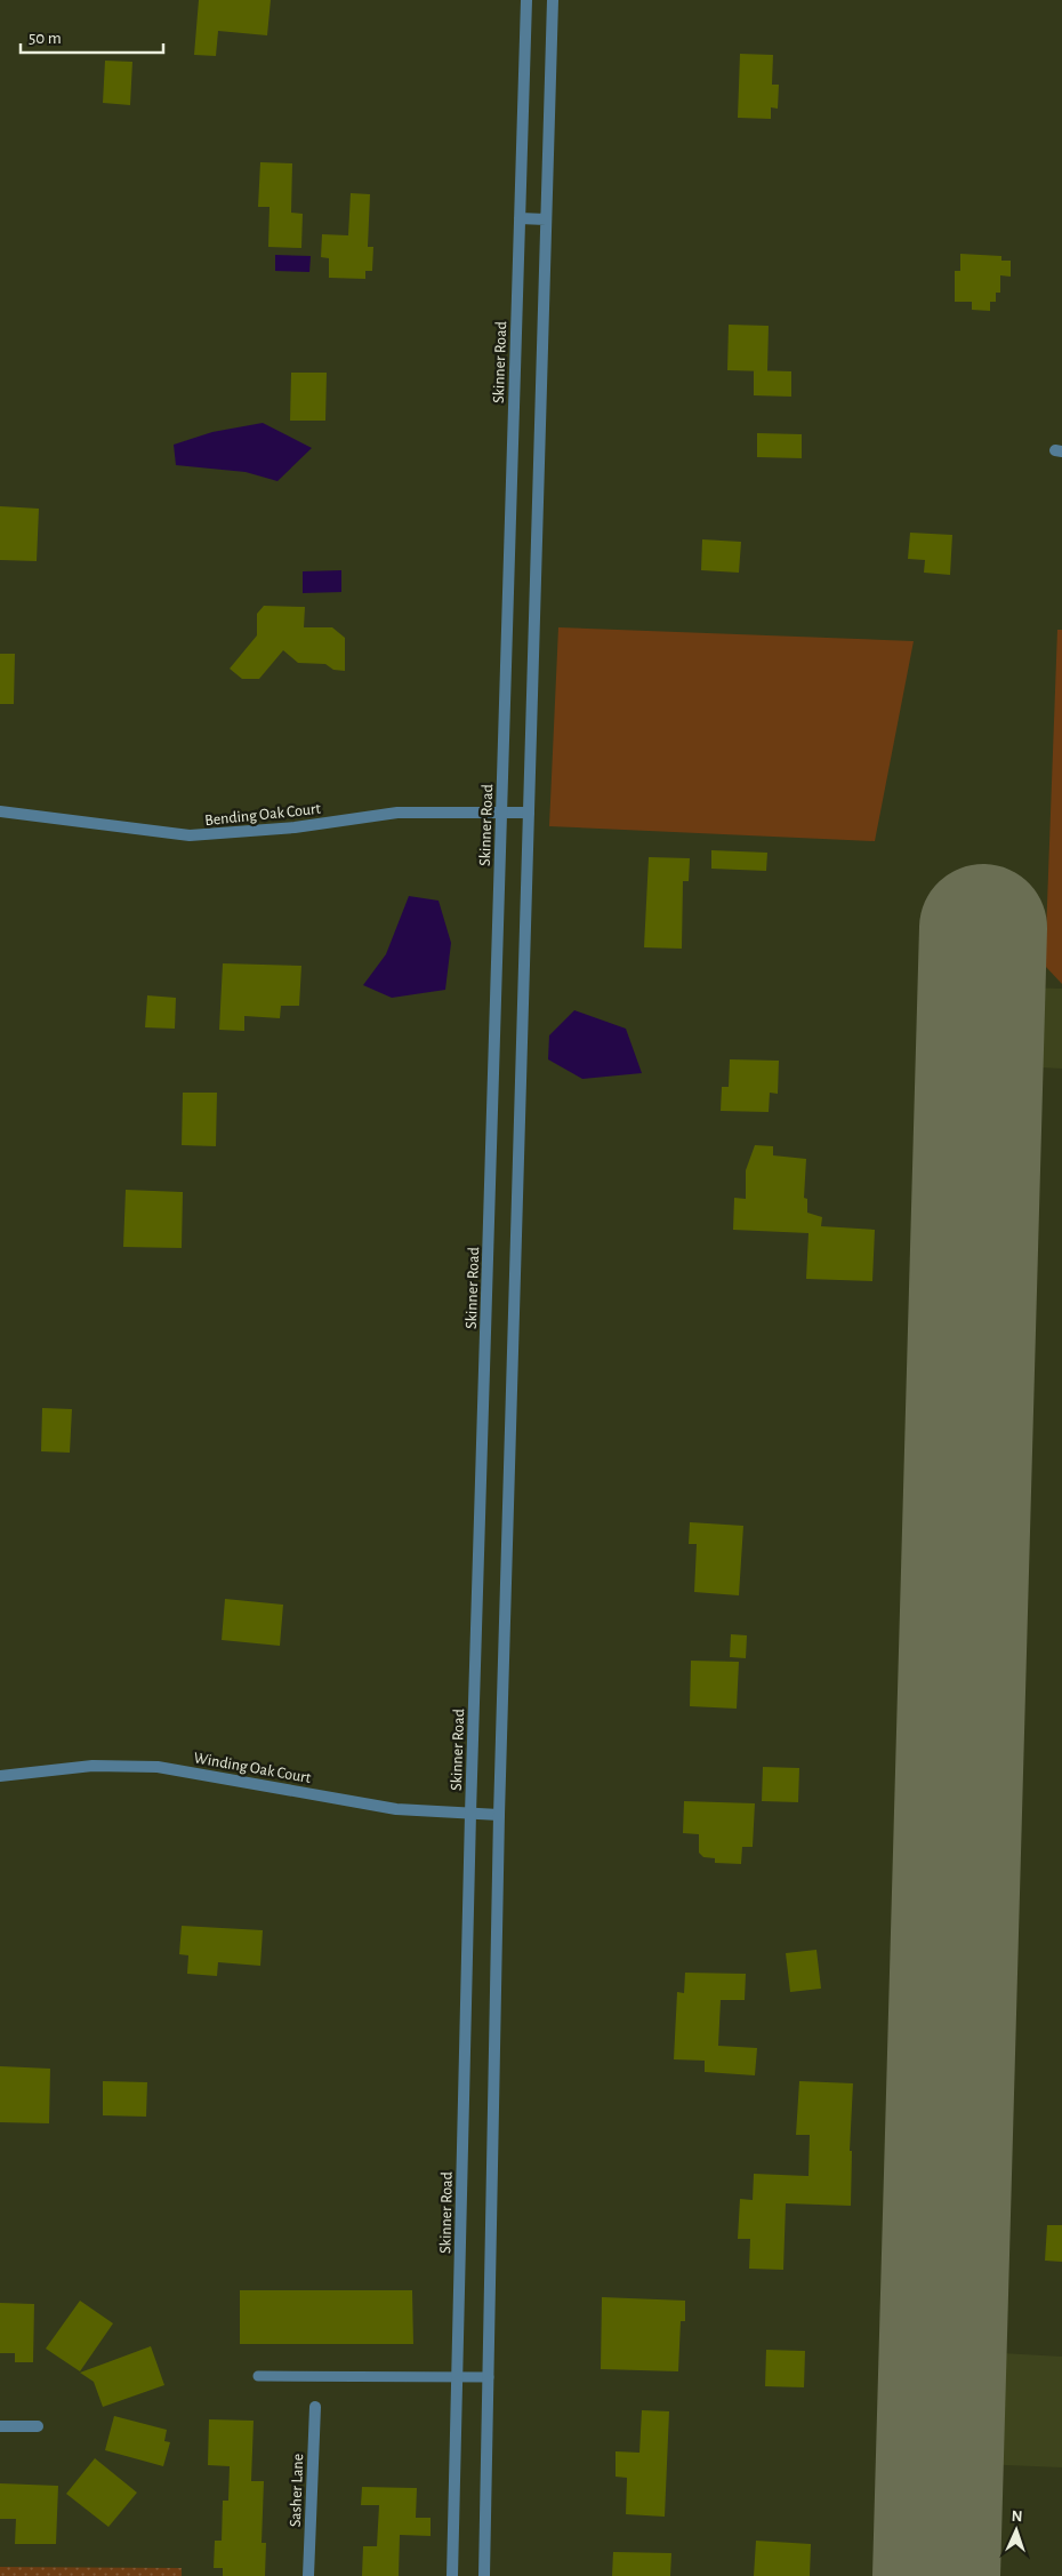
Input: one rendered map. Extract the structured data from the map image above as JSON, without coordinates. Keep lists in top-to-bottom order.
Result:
{
  "streets": {
    "street": [
      "Skinner Road",
      "Bending Oak Court",
      "Winding Oak Court",
      "Sasher Lane"
    ]
  },
  "crossings": [
    ["Skinner Road", "Bending Oak Court"],
    ["Skinner Road", "Winding Oak Court"]
  ],
  "scale_bar": "50 m",
  "north": "top"
}
